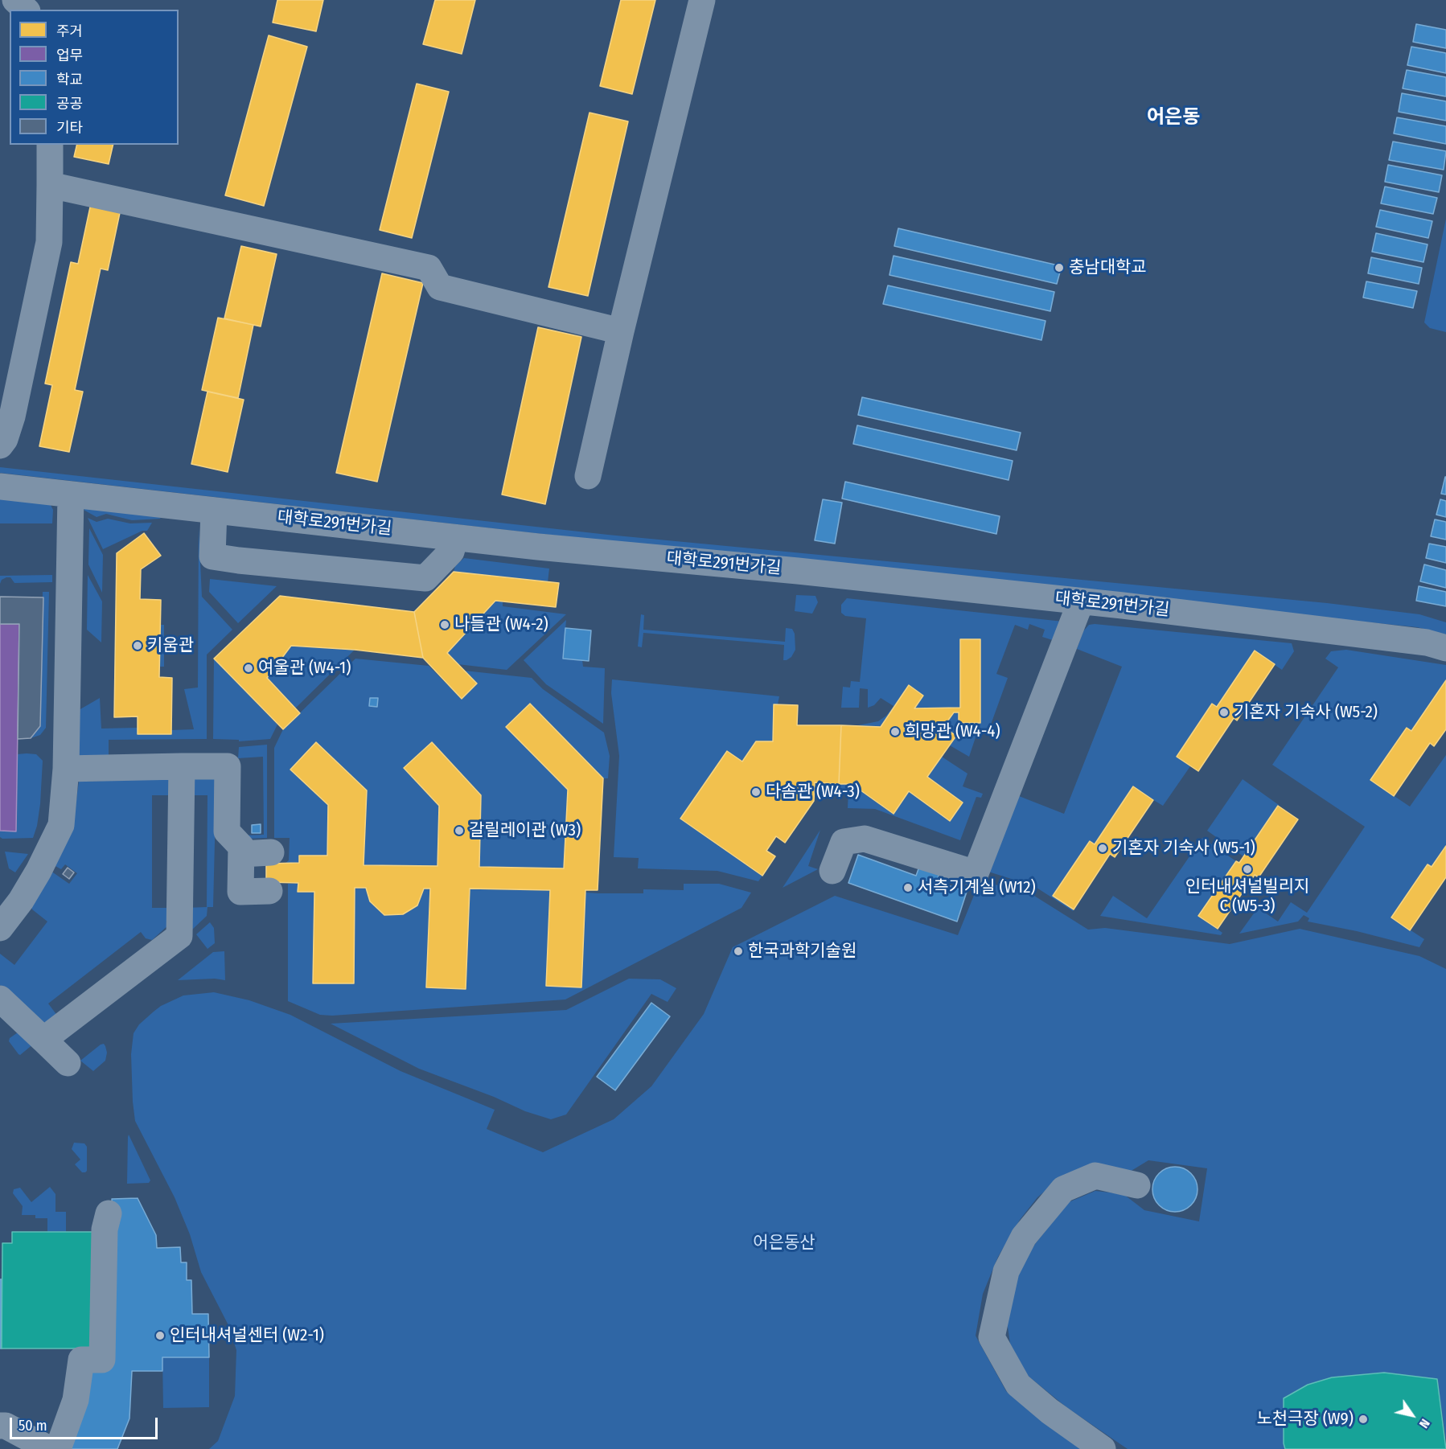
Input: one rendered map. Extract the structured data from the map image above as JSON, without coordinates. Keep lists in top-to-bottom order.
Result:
{
  "streets": {
    "street": ["대학로291번가길"]
  },
  "districts": ["어은동"],
  "parks": ["어은동산"],
  "places": [
    "충남대학교",
    "나들관 (W4-2)",
    "키움관",
    "여울관 (W4-1)",
    "기혼자 기숙사 (W5-2)",
    "희망관 (W4-4)",
    "다솜관 (W4-3)",
    "갈릴레이관 (W3)",
    "기혼자 기숙사 (W5-1)",
    "인터내셔널빌리지 C (W5-3)",
    "서측기계실 (W12)",
    "한국과학기술원",
    "인터내셔널센터 (W2-1)",
    "노천극장 (W9)"
  ],
  "legend": [
    "주거",
    "업무",
    "학교",
    "공공",
    "기타"
  ],
  "scale_bar": "50 m",
  "north": "bottom right"
}
